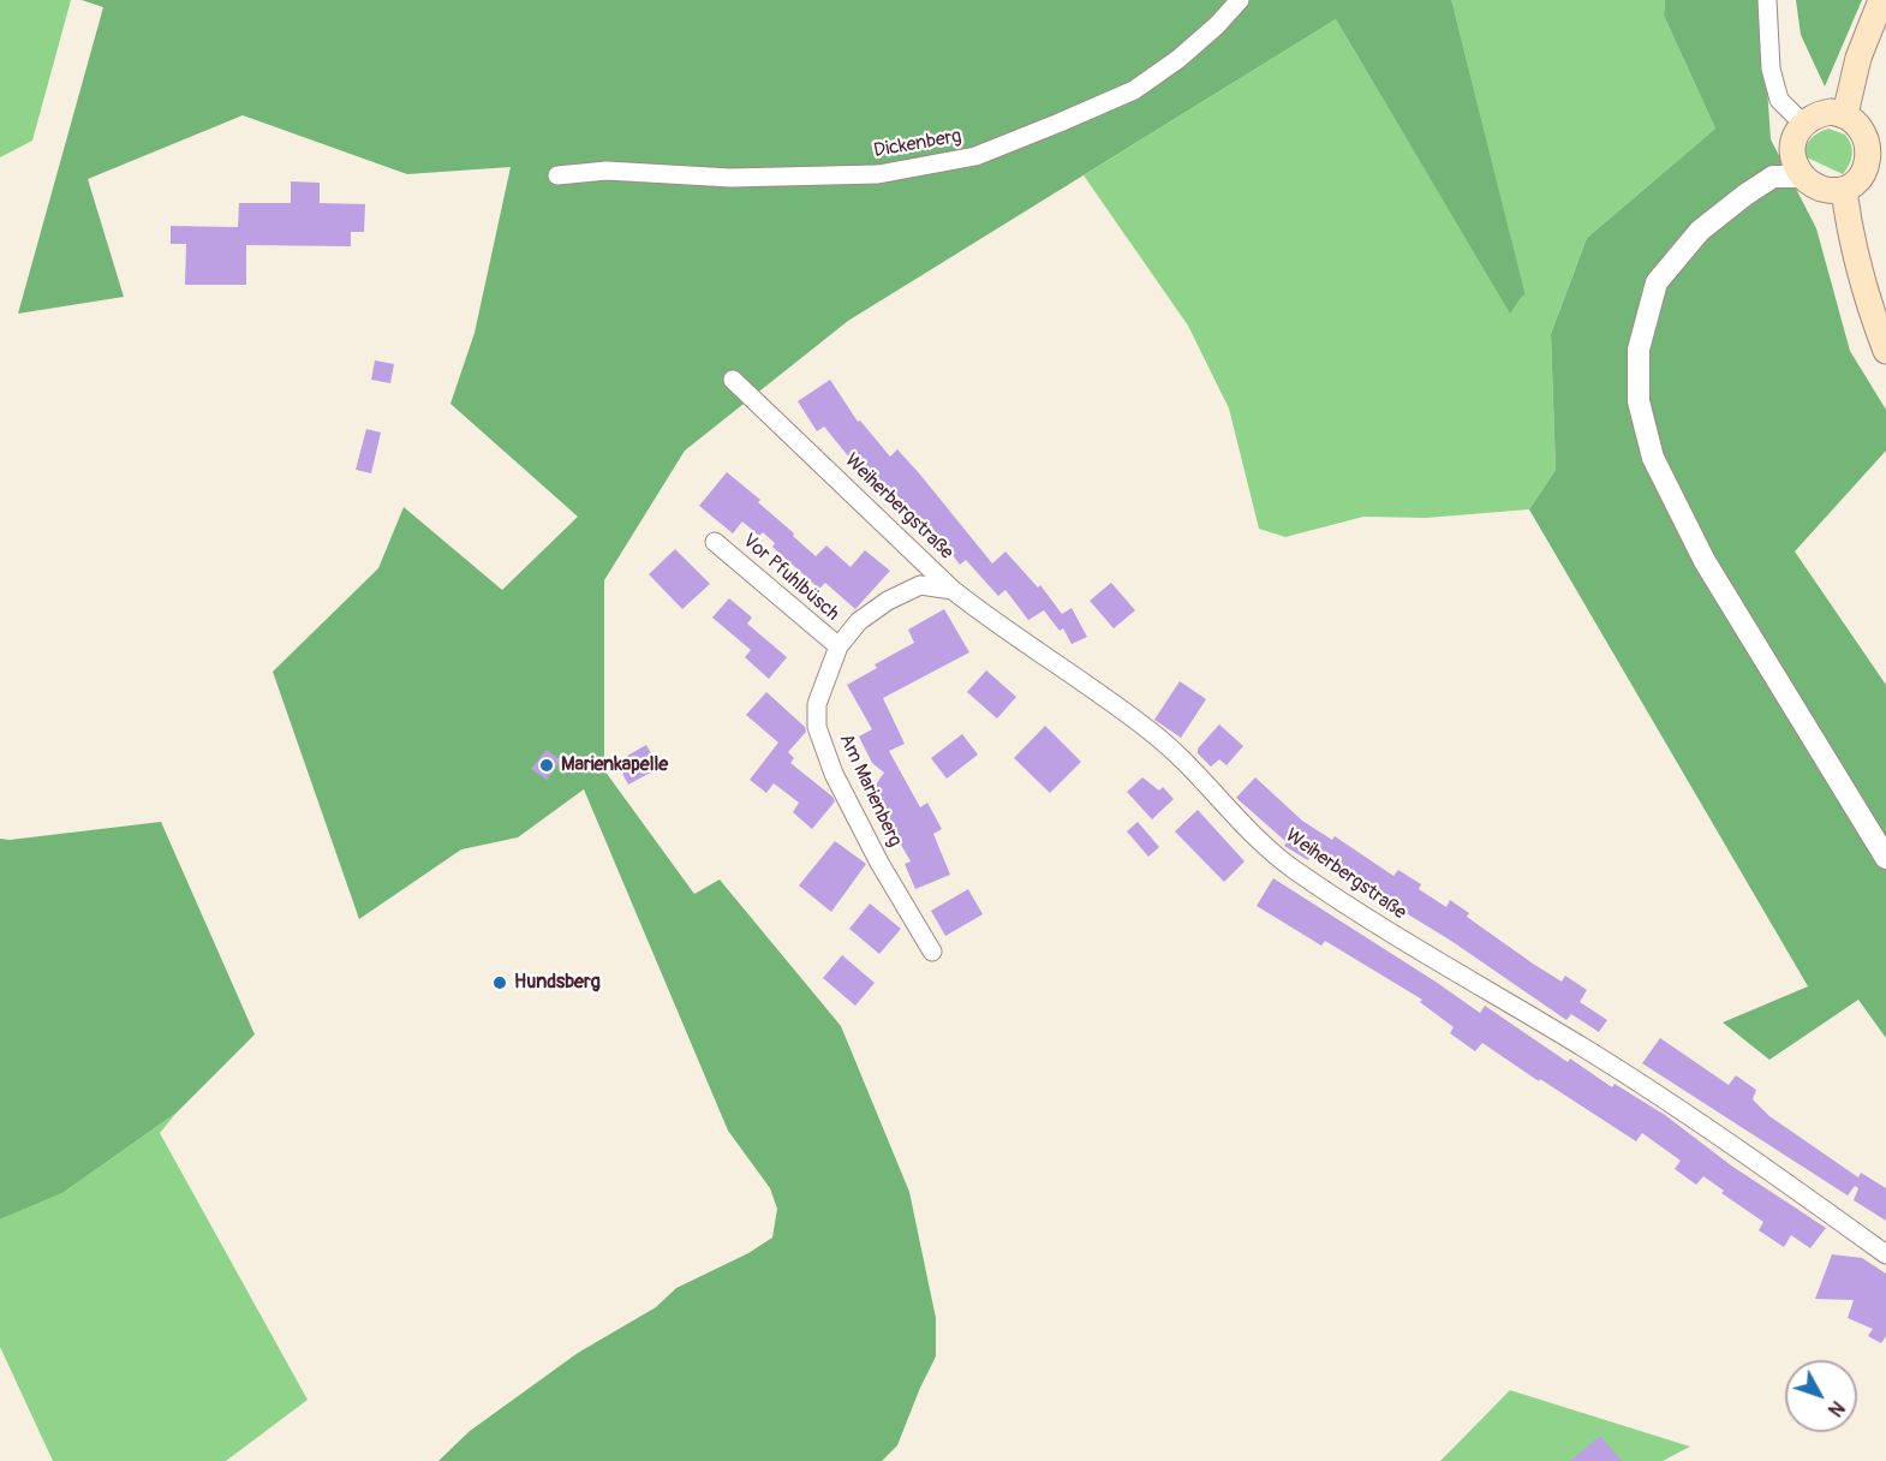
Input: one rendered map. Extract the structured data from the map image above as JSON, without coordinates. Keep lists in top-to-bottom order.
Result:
{
  "streets": {
    "street": [
      "Dickenberg",
      "Weiherbergstraße",
      "Vor Pfuhlbüsch",
      "Am Marienberg"
    ]
  },
  "crossings": [
    ["Weiherbergstraße", "Am Marienberg"],
    ["Vor Pfuhlbüsch", "Am Marienberg"]
  ],
  "places": ["Marienkapelle", "Hundsberg"],
  "north": "bottom right"
}
